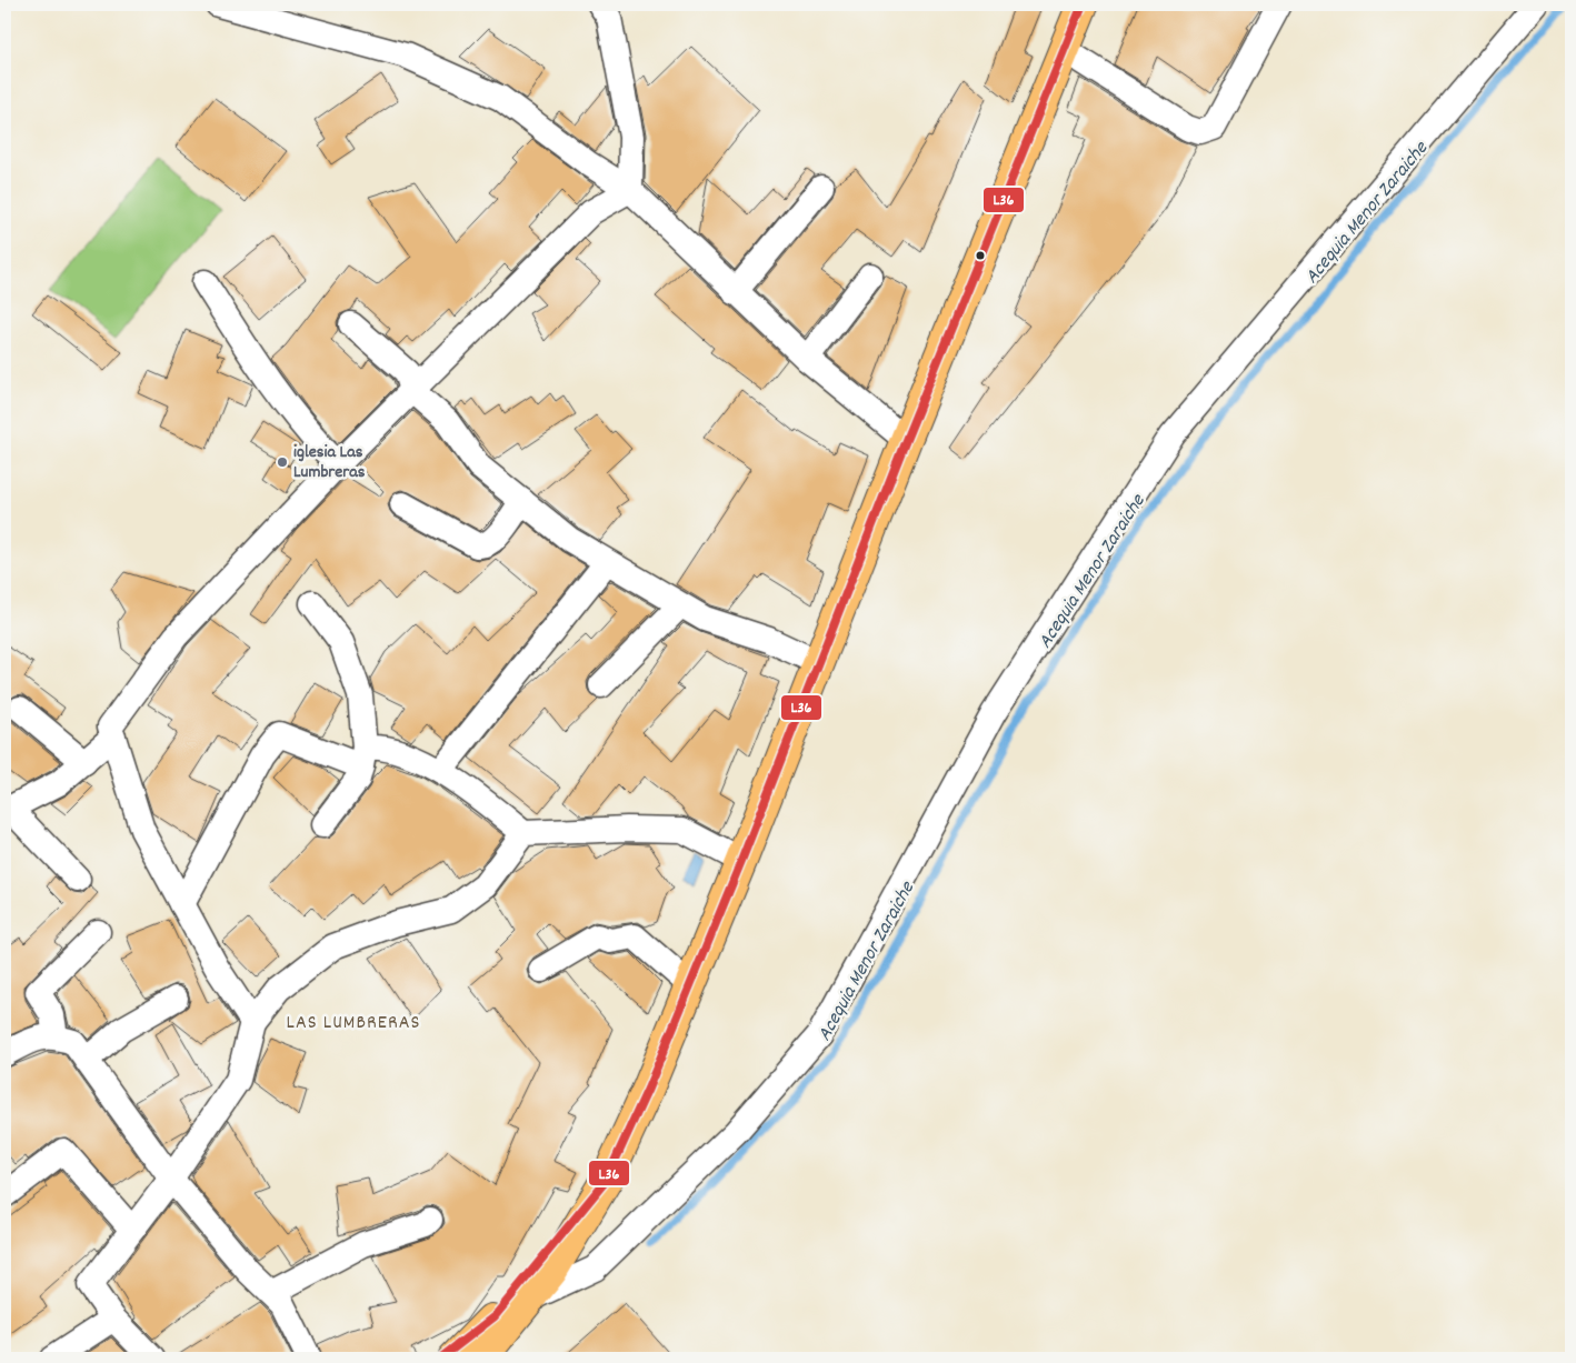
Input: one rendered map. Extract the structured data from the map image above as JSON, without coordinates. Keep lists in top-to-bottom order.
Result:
{
  "districts": ["LAS LUMBRERAS"],
  "water": ["Acequia Menor Zaraiche"],
  "places": ["iglesia Las Lumbreras"],
  "lines": ["transit line L36"]
}
